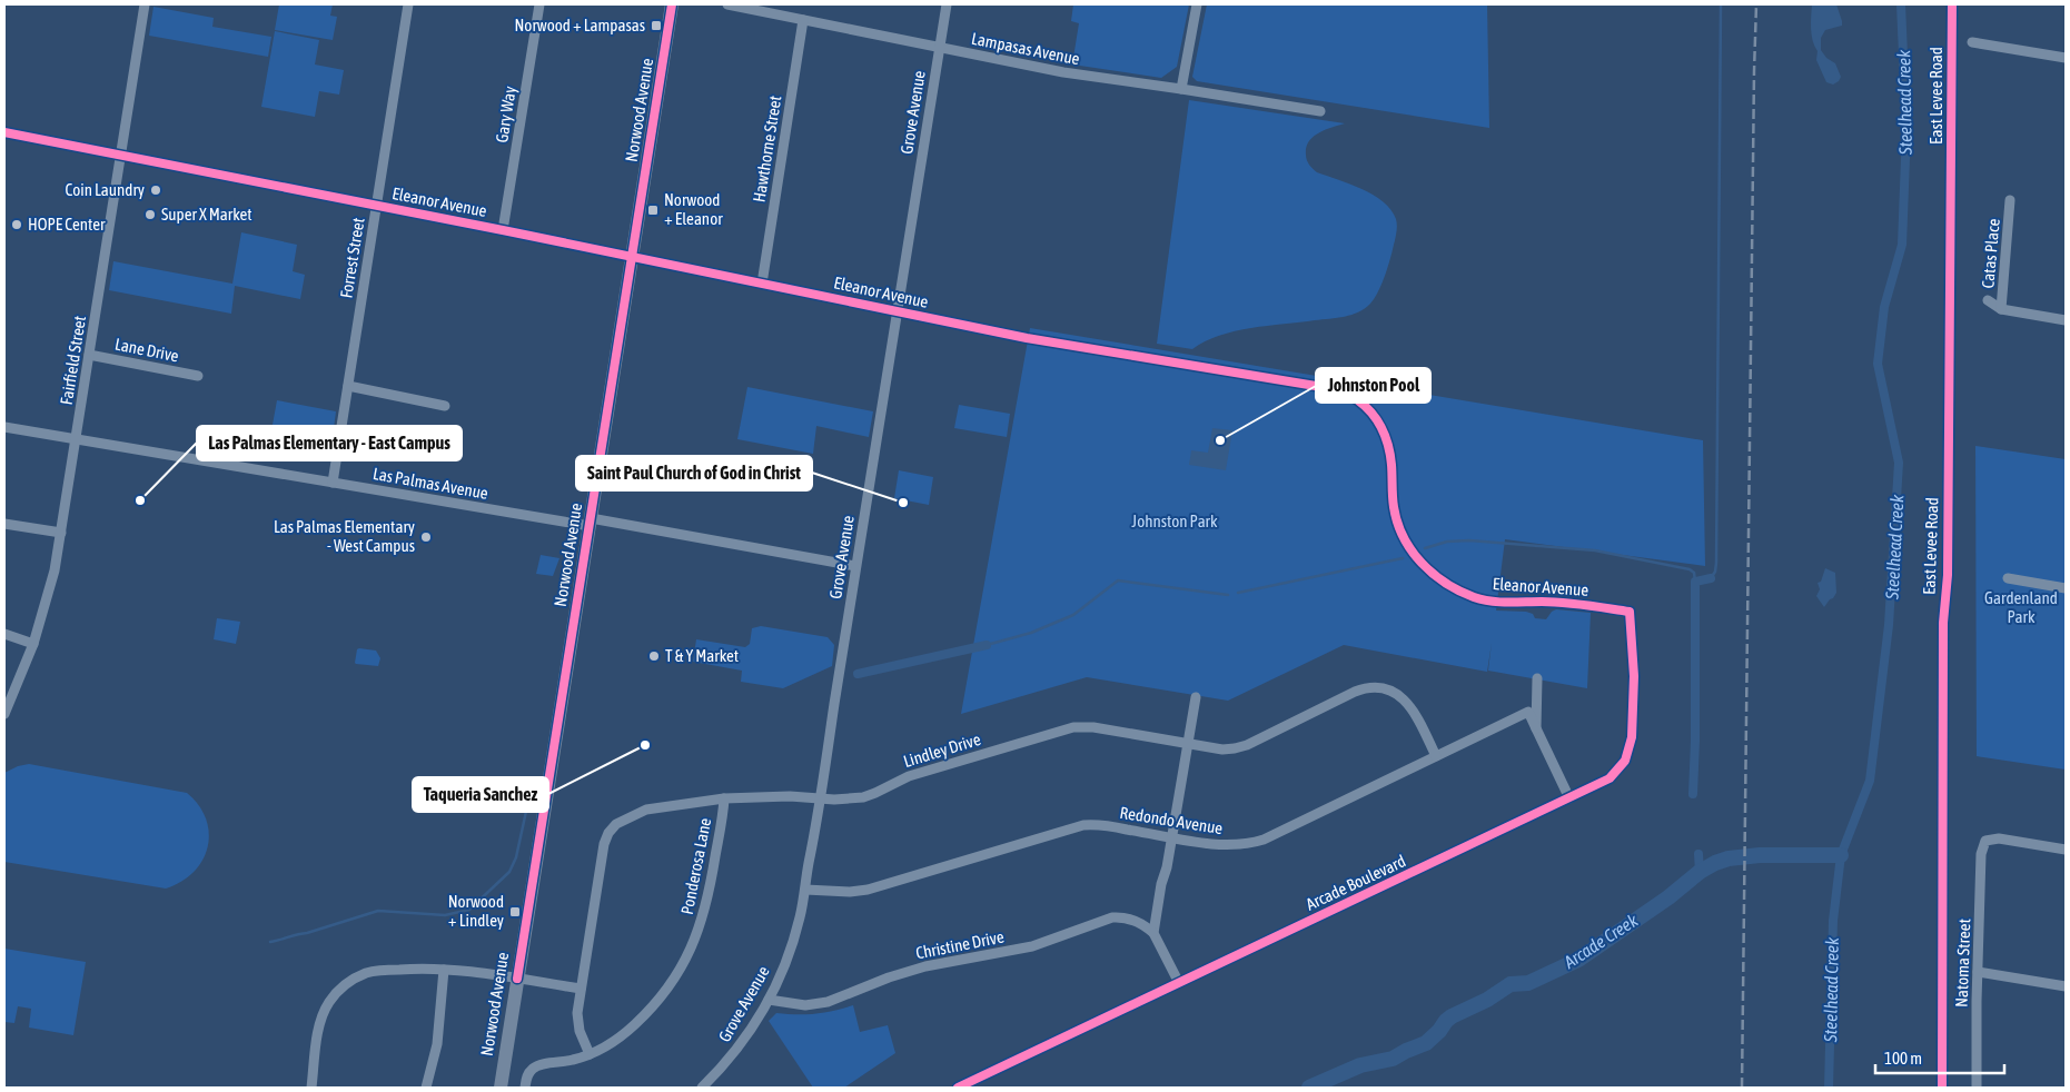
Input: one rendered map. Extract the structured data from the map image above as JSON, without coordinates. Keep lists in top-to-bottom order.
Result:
{
  "streets": {
    "main road": ["Norwood Avenue"],
    "street": [
      "Lampasas Avenue",
      "Grove Avenue",
      "Gary Way",
      "Hawthorne Street",
      "Eleanor Avenue",
      "Catas Place",
      "Forrest Street",
      "Lane Drive",
      "Fairfield Street",
      "Las Palmas Avenue",
      "Lindley Drive",
      "Redondo Avenue",
      "Ponderosa Lane",
      "Arcade Boulevard",
      "Christine Drive",
      "Natoma Street"
    ],
    "cycle path": ["East Levee Road"]
  },
  "crossings": [
    ["Lampasas Avenue", "Grove Avenue"],
    ["Lampasas Avenue", "Hawthorne Street"],
    ["Norwood Avenue", "Eleanor Avenue"],
    ["Norwood Avenue", "Las Palmas Avenue"],
    ["Grove Avenue", "Eleanor Avenue"],
    ["Grove Avenue", "Las Palmas Avenue"],
    ["Grove Avenue", "Lindley Drive"],
    ["Grove Avenue", "Redondo Avenue"],
    ["Grove Avenue", "Christine Drive"],
    ["Gary Way", "Eleanor Avenue"],
    ["Hawthorne Street", "Eleanor Avenue"],
    ["Eleanor Avenue", "Forrest Street"],
    ["Eleanor Avenue", "Fairfield Street"],
    ["Eleanor Avenue", "Arcade Boulevard"],
    ["Forrest Street", "Las Palmas Avenue"],
    ["Lane Drive", "Fairfield Street"],
    ["Fairfield Street", "Las Palmas Avenue"],
    ["Lindley Drive", "Redondo Avenue"],
    ["Lindley Drive", "Ponderosa Lane"]
  ],
  "water": ["Steelhead Creek", "Arcade Creek"],
  "parks": ["Johnston Park", "Gardenland Park"],
  "places": {
    "transit": ["Norwood + Lampasas", "Norwood + Eleanor", "Norwood + Lindley"],
    "other": [
      "Coin Laundry",
      "Super X Market",
      "HOPE Center",
      "Johnston Pool",
      "Las Palmas Elementary - East Campus",
      "Saint Paul Church of God in Christ",
      "Las Palmas Elementary - West Campus",
      "T & Y Market",
      "Taqueria Sanchez"
    ]
  },
  "scale_bar": "100 m"
}
